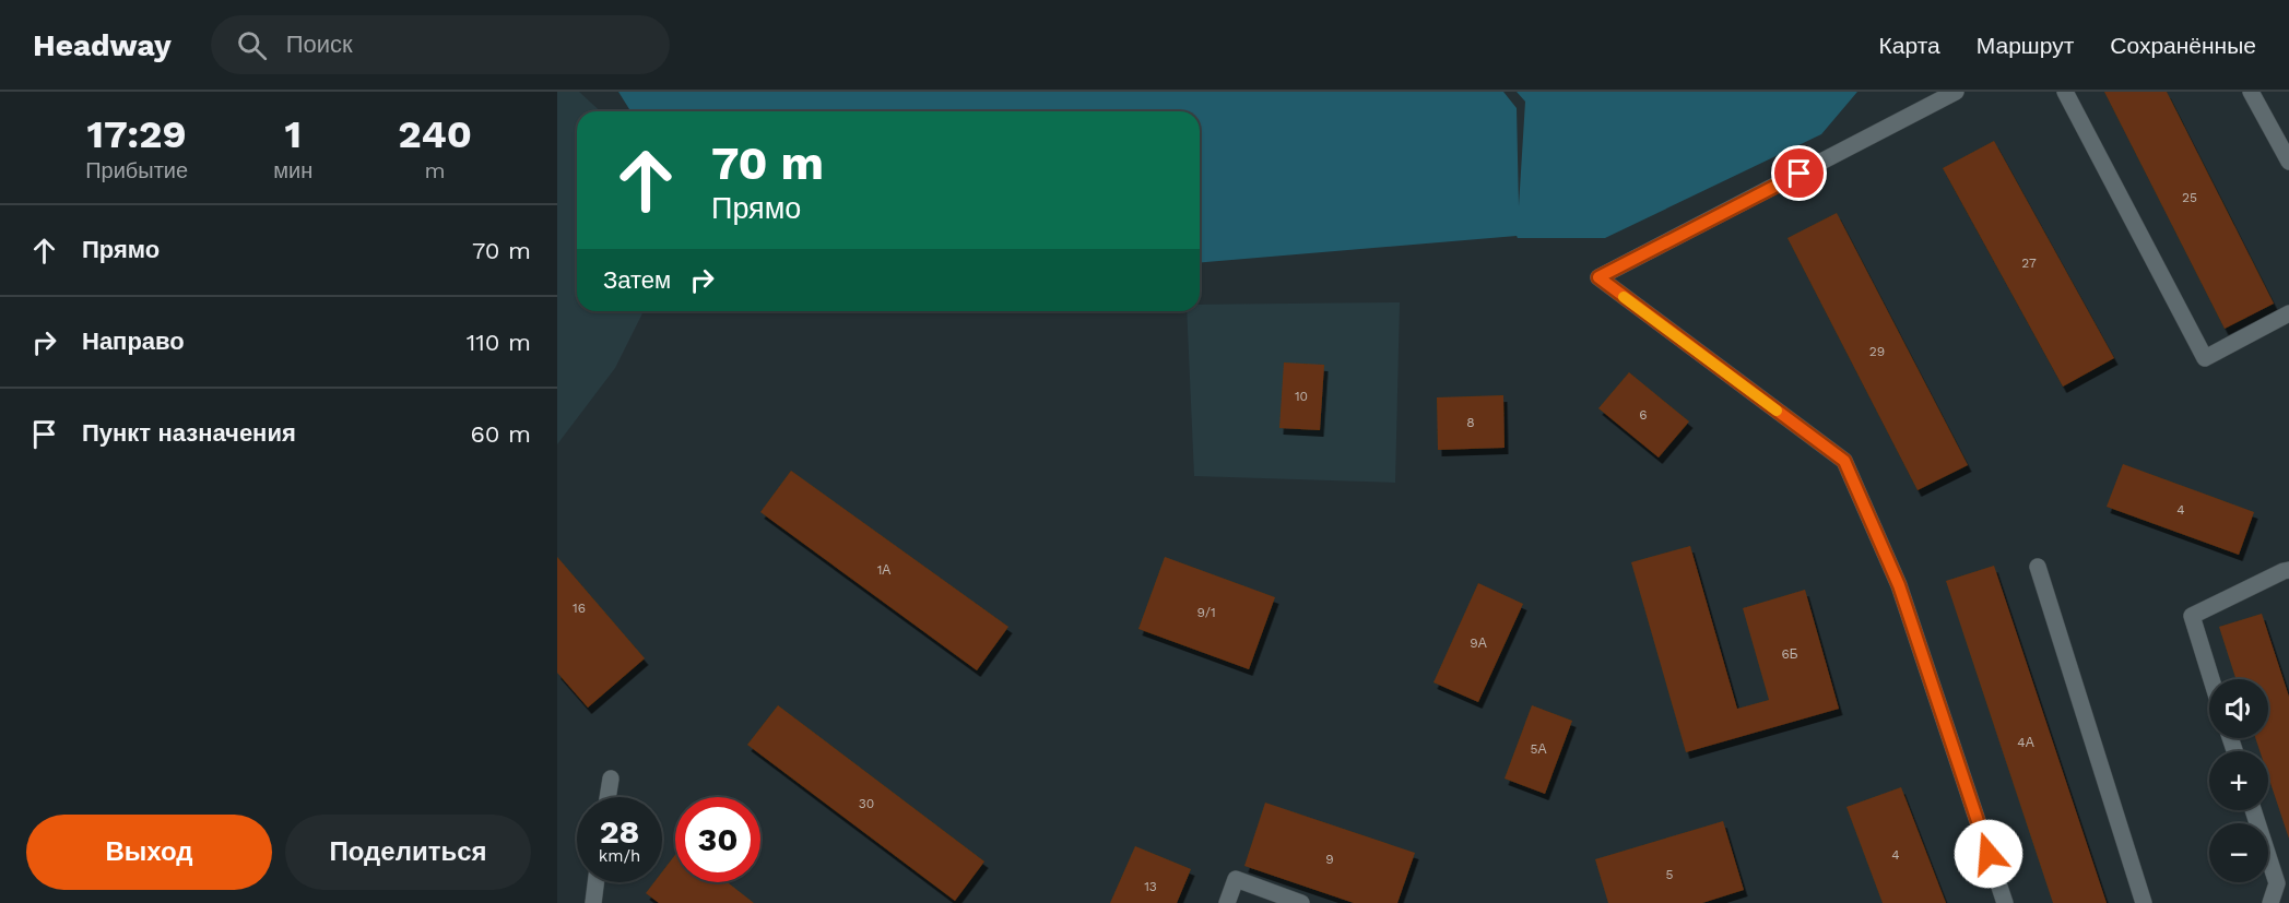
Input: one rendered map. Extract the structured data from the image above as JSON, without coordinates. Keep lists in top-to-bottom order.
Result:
{
  "house_numbers": [
    "25",
    "27",
    "29",
    "10",
    "6",
    "8",
    "4",
    "1А",
    "16",
    "9/1",
    "9А",
    "6Б",
    "4А",
    "5А",
    "30",
    "4",
    "9",
    "5",
    "13"
  ],
  "page": {
    "header": "Headway",
    "search": "Поиск",
    "nav": ["Карта", "Маршрут", "Сохранённые"],
    "eta": [
      "17:29",
      "Прибытие",
      "1",
      "мин",
      "240",
      "m"
    ],
    "turn": ["70 m", "Прямо"],
    "list": [
      {
        "name": "Прямо",
        "value": "70 m"
      },
      {
        "name": "Направо",
        "value": "110 m"
      },
      {
        "name": "Пункт назначения",
        "value": "60 m"
      }
    ],
    "then": "Затем",
    "map_buttons": ["+", "−"],
    "speed": "28 km/h",
    "limit": "30",
    "buttons": ["Выход", "Поделиться"]
  }
}
